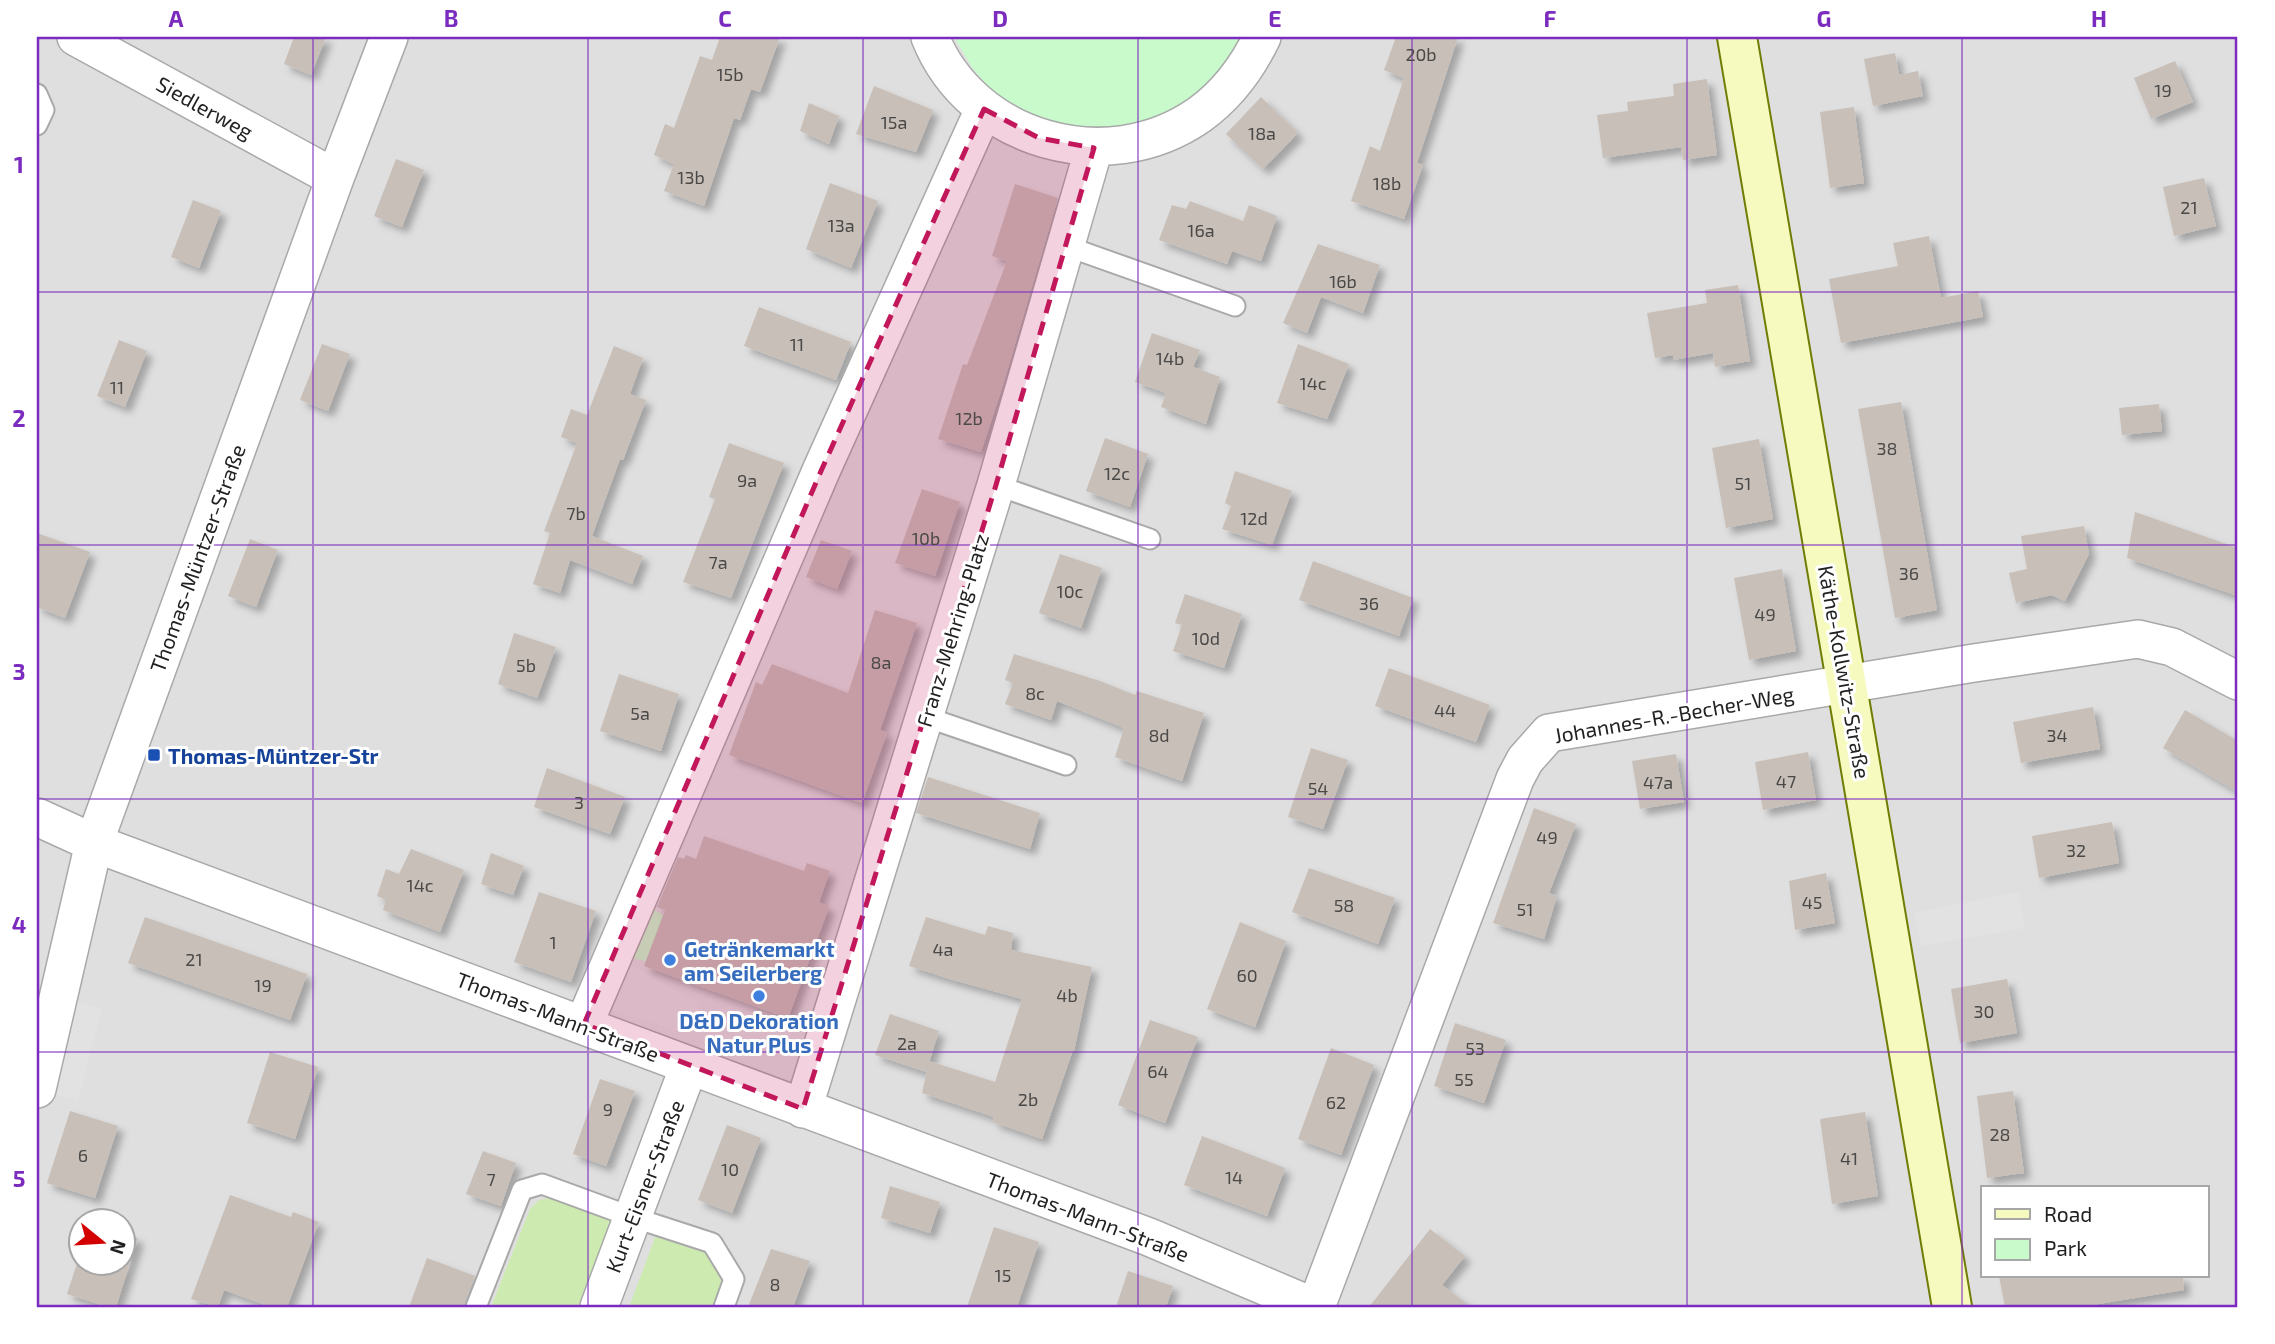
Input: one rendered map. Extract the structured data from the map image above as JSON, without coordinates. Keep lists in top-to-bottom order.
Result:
{
  "streets": {
    "street": [
      "Siedlerweg",
      "Thomas-Müntzer-Straße",
      "Franz-Mehring-Platz",
      "Käthe-Kollwitz-Straße",
      "Johannes-R.-Becher-Weg",
      "Thomas-Mann-Straße",
      "Kurt-Eisner-Straße"
    ]
  },
  "crossings": [
    ["Siedlerweg", "Thomas-Müntzer-Straße"],
    ["Thomas-Müntzer-Straße", "Thomas-Mann-Straße"],
    ["Franz-Mehring-Platz", "Thomas-Mann-Straße"],
    ["Käthe-Kollwitz-Straße", "Johannes-R.-Becher-Weg"],
    ["Johannes-R.-Becher-Weg", "Thomas-Mann-Straße"],
    ["Thomas-Mann-Straße", "Kurt-Eisner-Straße"]
  ],
  "places": {
    "transit": ["Thomas-Müntzer-Str"],
    "other": ["Getränkemarkt am Seilerberg", "D&D Dekoration Natur Plus"]
  },
  "house_numbers": [
    "20b",
    "15b",
    "19",
    "15a",
    "18a",
    "13b",
    "18b",
    "21",
    "13a",
    "16a",
    "16b",
    "11",
    "14b",
    "14c",
    "11",
    "12b",
    "38",
    "12c",
    "9a",
    "51",
    "7b",
    "12d",
    "10b",
    "7a",
    "36",
    "10c",
    "36",
    "49",
    "10d",
    "8a",
    "5b",
    "8c",
    "44",
    "5a",
    "8d",
    "34",
    "47",
    "47a",
    "54",
    "3",
    "49",
    "32",
    "14c",
    "45",
    "58",
    "51",
    "1",
    "4a",
    "21",
    "60",
    "19",
    "4b",
    "30",
    "2a",
    "53",
    "64",
    "55",
    "2b",
    "62",
    "9",
    "28",
    "6",
    "41",
    "10",
    "14",
    "7",
    "15",
    "8"
  ],
  "legend": ["Road", "Park"],
  "north": "right",
  "grid": {
    "columns": [
      "A",
      "B",
      "C",
      "D",
      "E",
      "F",
      "G",
      "H"
    ],
    "rows": [
      "1",
      "2",
      "3",
      "4",
      "5"
    ]
  }
}
